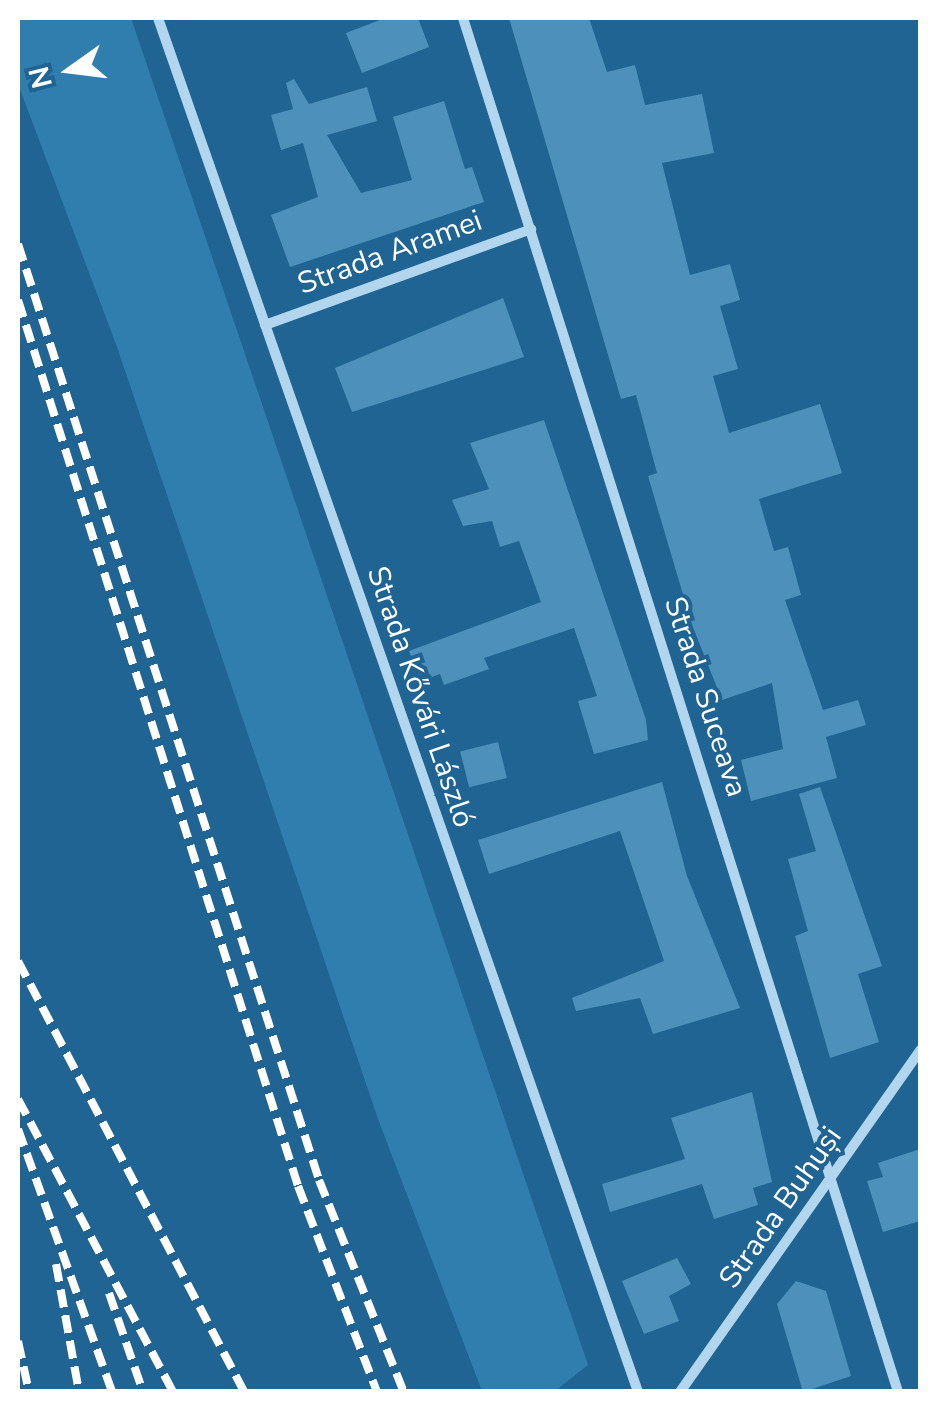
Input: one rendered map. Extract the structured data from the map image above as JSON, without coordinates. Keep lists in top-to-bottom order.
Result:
{
  "streets": {
    "street": [
      "Strada Aramei",
      "Strada Kővári László",
      "Strada Suceava",
      "Strada Buhuși"
    ]
  },
  "crossings": [
    ["Strada Aramei", "Strada Kővári László"],
    ["Strada Aramei", "Strada Suceava"],
    ["Strada Suceava", "Strada Buhuși"]
  ],
  "north": "left"
}
